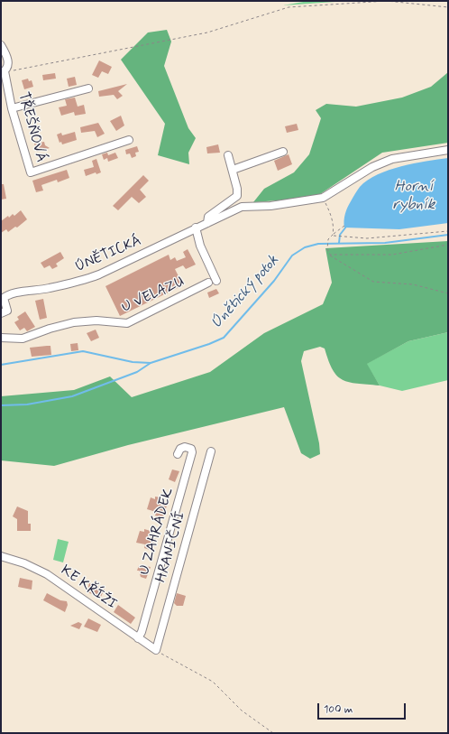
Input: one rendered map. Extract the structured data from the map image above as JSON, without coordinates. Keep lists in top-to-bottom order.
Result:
{
  "streets": {
    "street": [
      "TŘEŠŇOVÁ",
      "ÚNĚTICKÁ",
      "U VELAZU",
      "U ZAHRÁDEK",
      "HRANIČNÍ",
      "KE KŘÍŽI"
    ]
  },
  "crossings": [
    ["U ZAHRÁDEK", "KE KŘÍŽI"],
    ["HRANIČNÍ", "KE KŘÍŽI"]
  ],
  "water": ["Horní rybník", "Únětický potok"],
  "scale_bar": "100 m"
}
